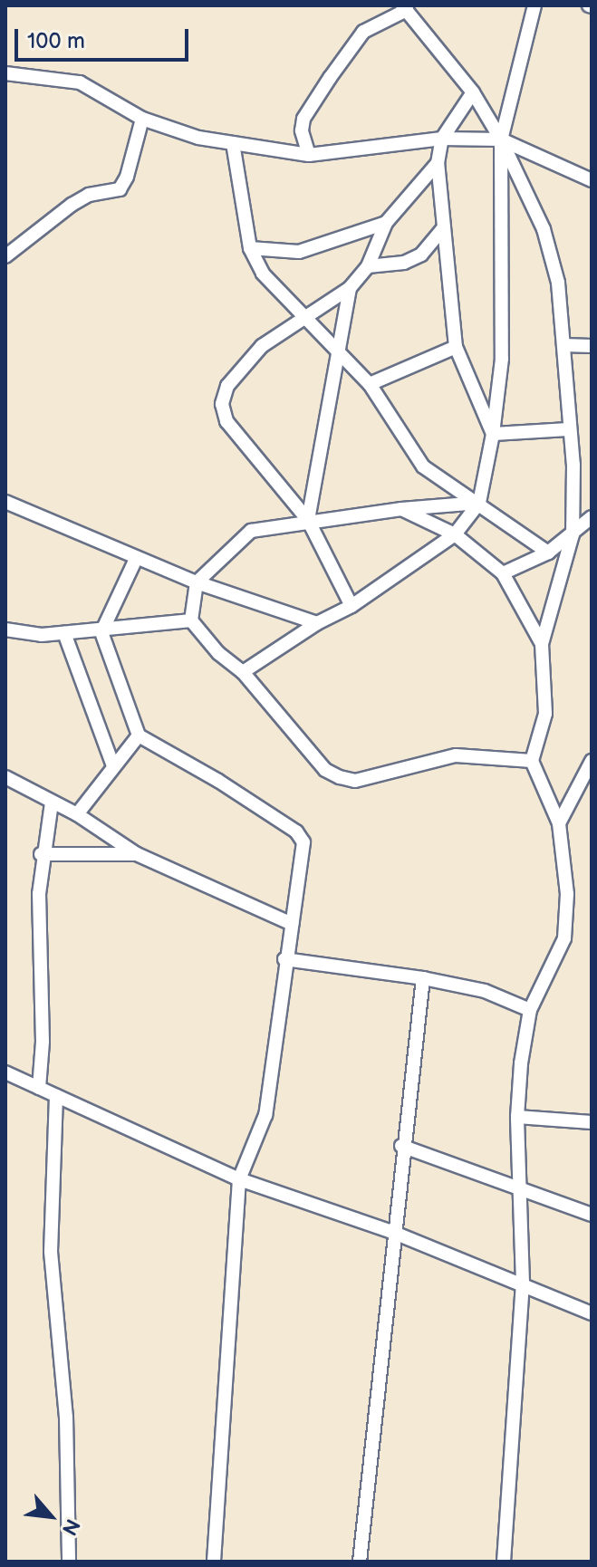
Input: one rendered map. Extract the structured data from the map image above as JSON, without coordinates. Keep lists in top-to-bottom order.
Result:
{
  "scale_bar": "100 m",
  "north": "bottom right"
}
